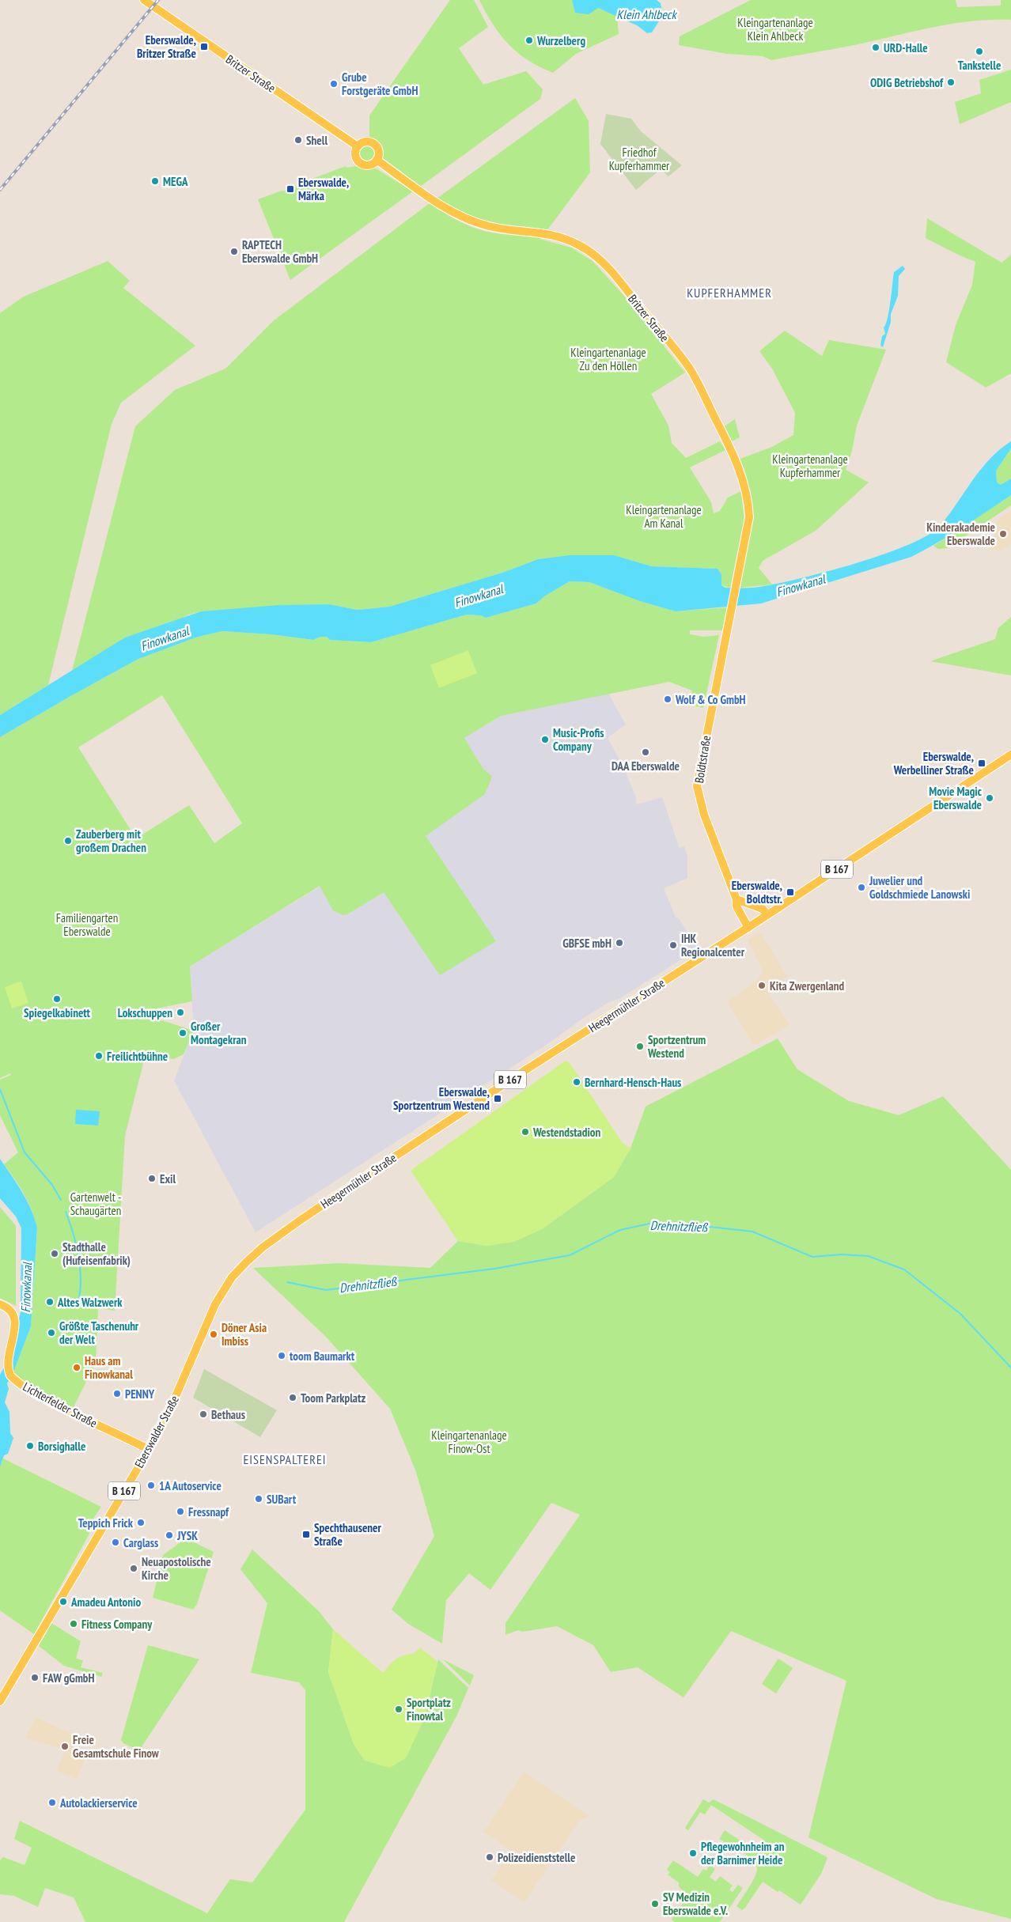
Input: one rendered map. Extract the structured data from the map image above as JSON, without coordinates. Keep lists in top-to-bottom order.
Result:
{
  "streets": {
    "main road": [
      "Britzer Straße",
      "Boldtstraße",
      "B 167",
      "Heegermühler Straße",
      "Lichterfelder Straße",
      "Eberswalder Straße"
    ]
  },
  "crossings": [
    ["Britzer Straße", "Boldtstraße"],
    ["Boldtstraße", "Heegermühler Straße"],
    ["Heegermühler Straße", "Eberswalder Straße"],
    ["Lichterfelder Straße", "Eberswalder Straße"]
  ],
  "districts": ["KUPFERHAMMER", "EISENSPALTEREI"],
  "water": ["Klein Ahlbeck", "Finowkanal", "Drehnitzfließ"],
  "parks": [
    "Kleingartenanlage Klein Ahlbeck",
    "Friedhof Kupferhammer",
    "Kleingartenanlage Zu den Höllen",
    "Kleingartenanlage Kupferhammer",
    "Kleingartenanlage Am Kanal",
    "Familiengarten Eberswalde",
    "Gartenwelt - Schaugärten",
    "Kleingartenanlage Finow-Ost"
  ],
  "places": {
    "other": [
      "Wurzelberg",
      "URD-Halle",
      "Tankstelle",
      "ODIG Betriebshof",
      "Grube Forstgeräte GmbH",
      "Shell",
      "MEGA",
      "RAPTECH Eberswalde GmbH",
      "Kinderakademie Eberswalde",
      "Wolf & Co GmbH",
      "Music-Profis Company",
      "DAA Eberswalde",
      "Movie Magic Eberswalde",
      "Zauberberg mit großem Drachen",
      "Juwelier und Goldschmiede Lanowski",
      "GBFSE mbH",
      "IHK Regionalcenter",
      "Kita Zwergenland",
      "Spiegelkabinett",
      "Lokschuppen",
      "Großer Montagekran",
      "Sportzentrum Westend",
      "Freilichtbühne",
      "Bernhard-Hensch-Haus",
      "Westendstadion",
      "Exil",
      "Stadthalle (Hufeisenfabrik)",
      "Altes Walzwerk",
      "Größte Taschenuhr der Welt",
      "Döner Asia Imbiss",
      "toom Baumarkt",
      "Haus am Finowkanal",
      "PENNY",
      "Toom Parkplatz",
      "Bethaus",
      "Borsighalle",
      "1A Autoservice",
      "SUBart",
      "Fressnapf",
      "Teppich Frick",
      "JYSK",
      "Carglass",
      "Neuapostolische Kirche",
      "Amadeu Antonio",
      "Fitness Company",
      "FAW gGmbH",
      "Sportplatz Finowtal",
      "Freie Gesamtschule Finow",
      "Autolackierservice",
      "Pflegewohnheim an der Barnimer Heide",
      "Polizeidienststelle",
      "SV Medizin Eberswalde e.V."
    ],
    "transit": [
      "Eberswalde, Britzer Straße",
      "Eberswalde, Märka",
      "Eberswalde, Werbelliner Straße",
      "Eberswalde, Boldtstr.",
      "Eberswalde, Sportzentrum Westend",
      "Spechthausener Straße"
    ]
  }
}
